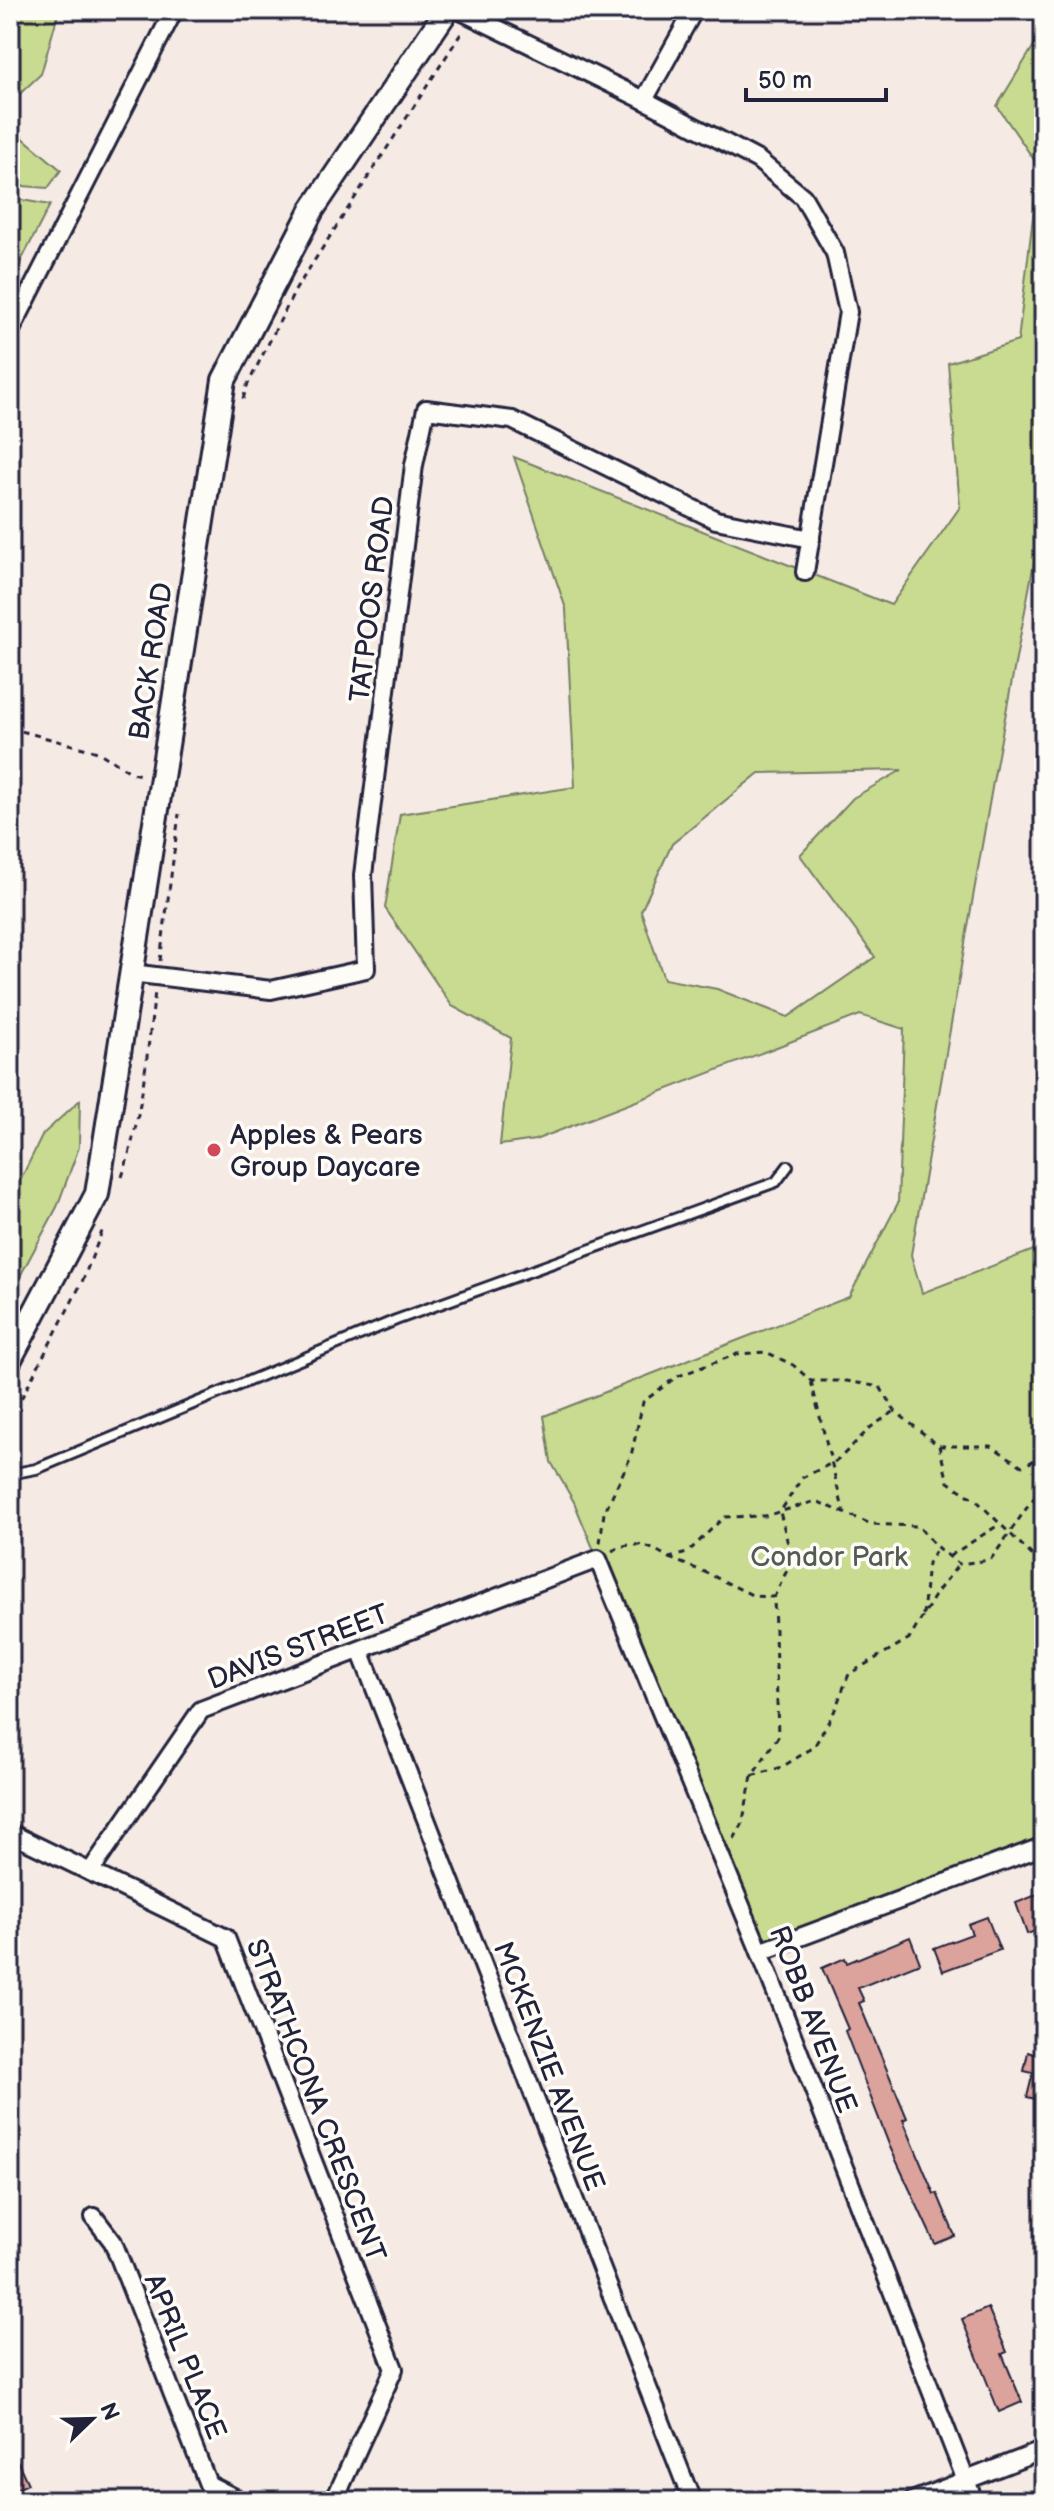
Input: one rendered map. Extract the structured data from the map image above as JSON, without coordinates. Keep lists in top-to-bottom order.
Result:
{
  "streets": {
    "street": [
      "TATPOOS ROAD",
      "BACK ROAD",
      "DAVIS STREET",
      "ROBB AVENUE",
      "MCKENZIE AVENUE",
      "STRATHCONA CRESCENT",
      "APRIL PLACE"
    ]
  },
  "crossings": [
    ["TATPOOS ROAD", "BACK ROAD"],
    ["DAVIS STREET", "ROBB AVENUE"],
    ["DAVIS STREET", "MCKENZIE AVENUE"],
    ["DAVIS STREET", "STRATHCONA CRESCENT"]
  ],
  "parks": ["Condor Park"],
  "places": ["Apples & Pears Group Daycare"],
  "scale_bar": "50 m",
  "north": "top right"
}
